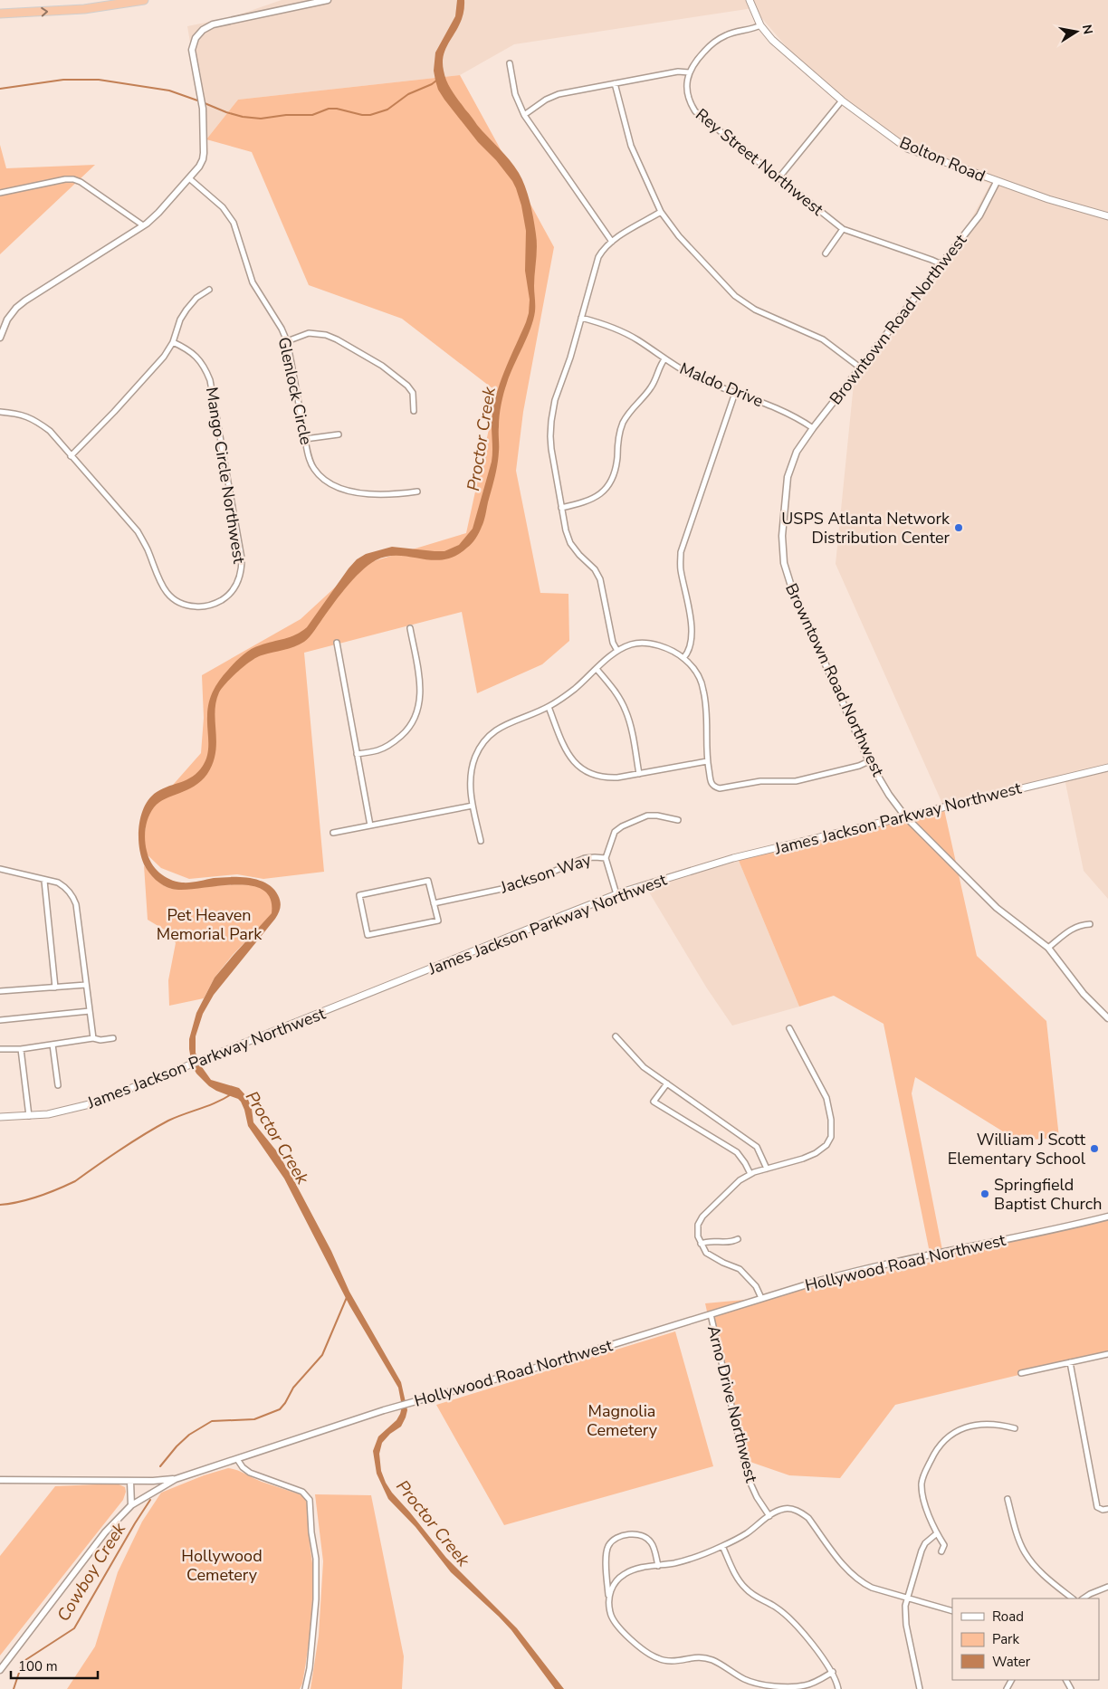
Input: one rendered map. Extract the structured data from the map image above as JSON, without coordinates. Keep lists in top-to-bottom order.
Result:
{
  "streets": {
    "main road": ["Bolton Road", "James Jackson Parkway Northwest"],
    "street": [
      "Rey Street Northwest",
      "Browntown Road Northwest",
      "Maldo Drive",
      "Glenlock Circle",
      "Mango Circle Northwest",
      "Jackson Way",
      "Hollywood Road Northwest",
      "Arno Drive Northwest"
    ]
  },
  "crossings": [
    ["Bolton Road", "Browntown Road Northwest"],
    ["Rey Street Northwest", "Browntown Road Northwest"],
    ["Browntown Road Northwest", "Maldo Drive"],
    ["Browntown Road Northwest", "James Jackson Parkway Northwest"],
    ["Hollywood Road Northwest", "Arno Drive Northwest"]
  ],
  "water": ["Proctor Creek", "Cowboy Creek"],
  "parks": ["Pet Heaven Memorial Park", "Magnolia Cemetery", "Hollywood Cemetery"],
  "places": ["USPS Atlanta Network Distribution Center", "William J Scott Elementary School", "Springfield Baptist Church"],
  "legend": ["Road", "Park", "Water"],
  "scale_bar": "100 m",
  "north": "right"
}
